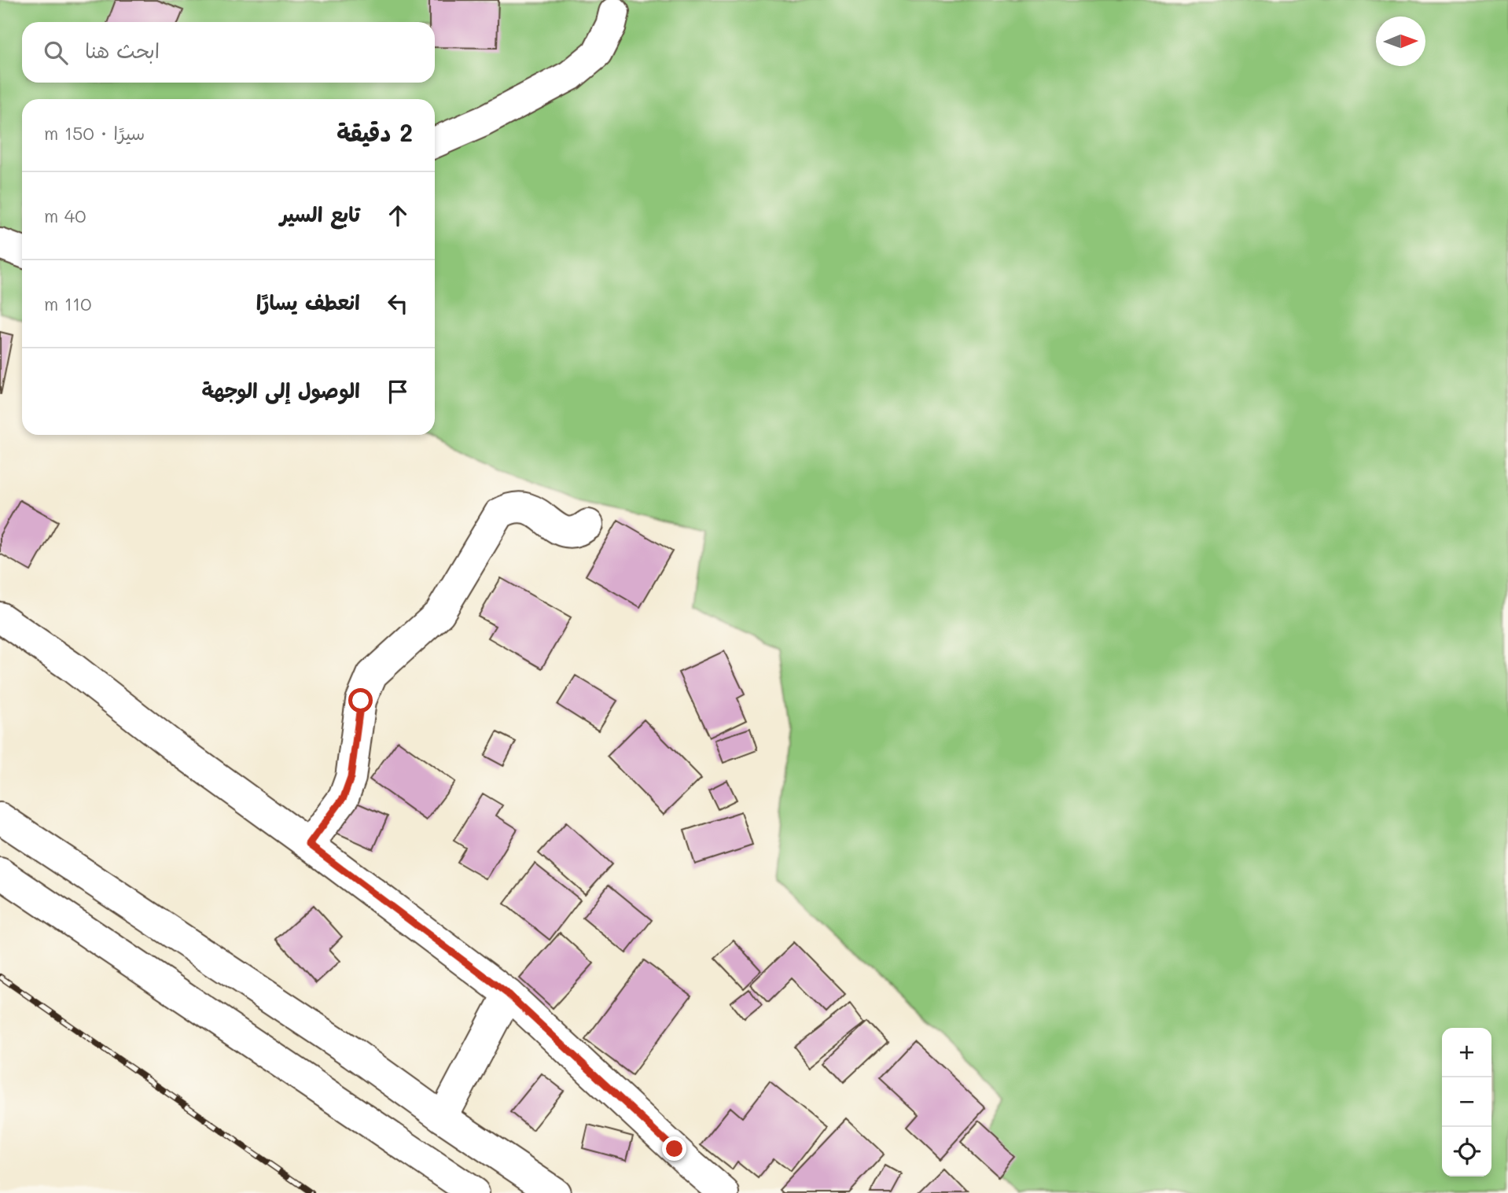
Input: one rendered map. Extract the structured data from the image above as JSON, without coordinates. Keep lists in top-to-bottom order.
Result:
{
  "north": "right",
  "page": {
    "search": "ابحث هنا",
    "heading": ["2 دقيقة", "سيرًا · 150 m"],
    "list": [
      ["تابع السير", "40 m"],
      ["انعطف يسارًا", "110 m"],
      "الوصول إلى الوجهة"
    ],
    "map_buttons": ["+", "−"]
  }
}
